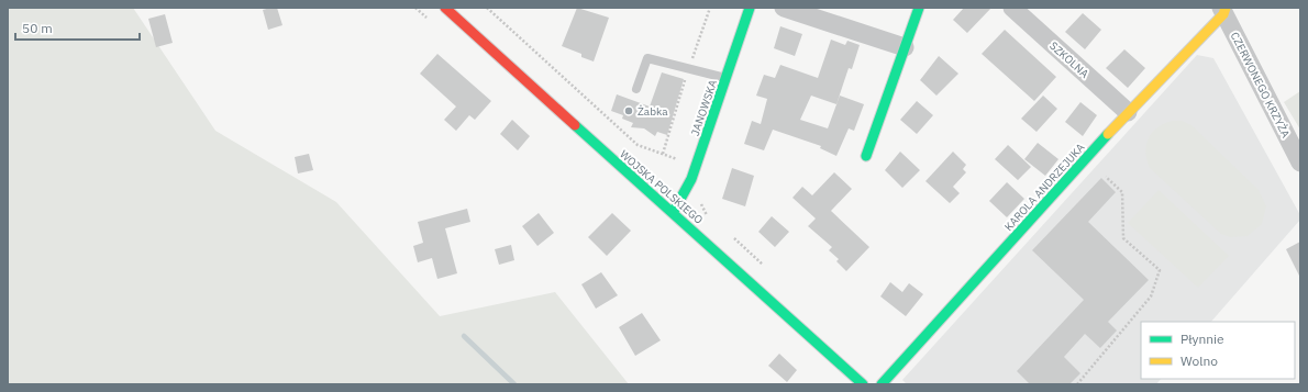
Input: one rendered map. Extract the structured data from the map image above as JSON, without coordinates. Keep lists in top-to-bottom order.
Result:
{
  "streets": {
    "street": [
      "SZKOLNA",
      "CZERWONEGO KRZYŻA",
      "JANOWSKA",
      "WOJSKA POLSKIEGO",
      "KAROLA ANDRZEJUKA"
    ]
  },
  "crossings": [
    ["SZKOLNA", "KAROLA ANDRZEJUKA"],
    ["CZERWONEGO KRZYŻA", "KAROLA ANDRZEJUKA"],
    ["JANOWSKA", "WOJSKA POLSKIEGO"]
  ],
  "places": ["Żabka"],
  "legend": ["Płynnie", "Wolno"],
  "scale_bar": "50 m"
}
